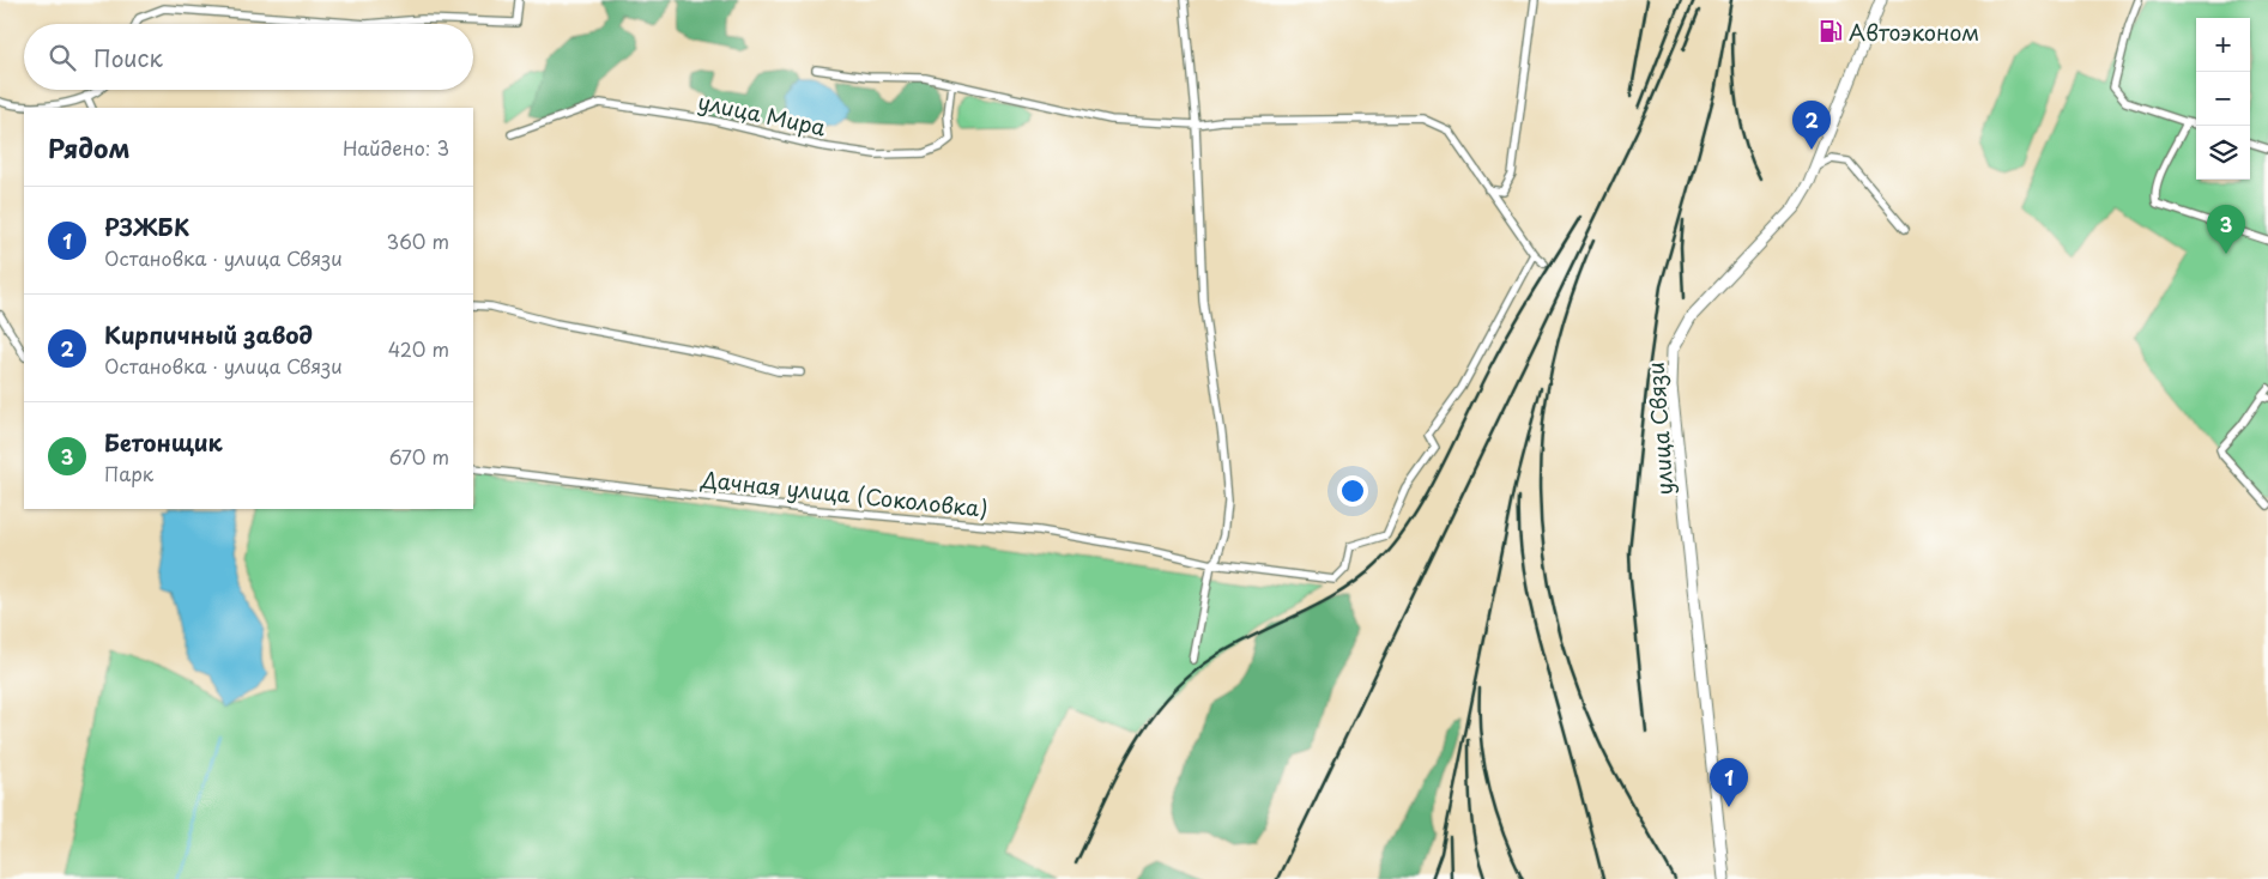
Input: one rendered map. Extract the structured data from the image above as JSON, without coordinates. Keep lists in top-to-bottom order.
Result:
{
  "streets": {
    "street": ["улица Мира", "улица Связи", "Дачная улица (Соколовка)"]
  },
  "places": {
    "fuel station": ["Автоэконом"]
  },
  "page": {
    "map_buttons": ["+", "−"],
    "search": "Поиск",
    "pins": ["2", "3", "1"],
    "heading": ["Рядом", "Найдено: 3"],
    "list": [
      {
        "mark": "1",
        "name": "РЗЖБК",
        "note": "Остановка · улица Связи",
        "value": "360 m"
      },
      {
        "mark": "2",
        "name": "Кирпичный завод",
        "note": "Остановка · улица Связи",
        "value": "420 m"
      },
      {
        "mark": "3",
        "name": "Бетонщик",
        "note": "Парк",
        "value": "670 m"
      }
    ]
  }
}
